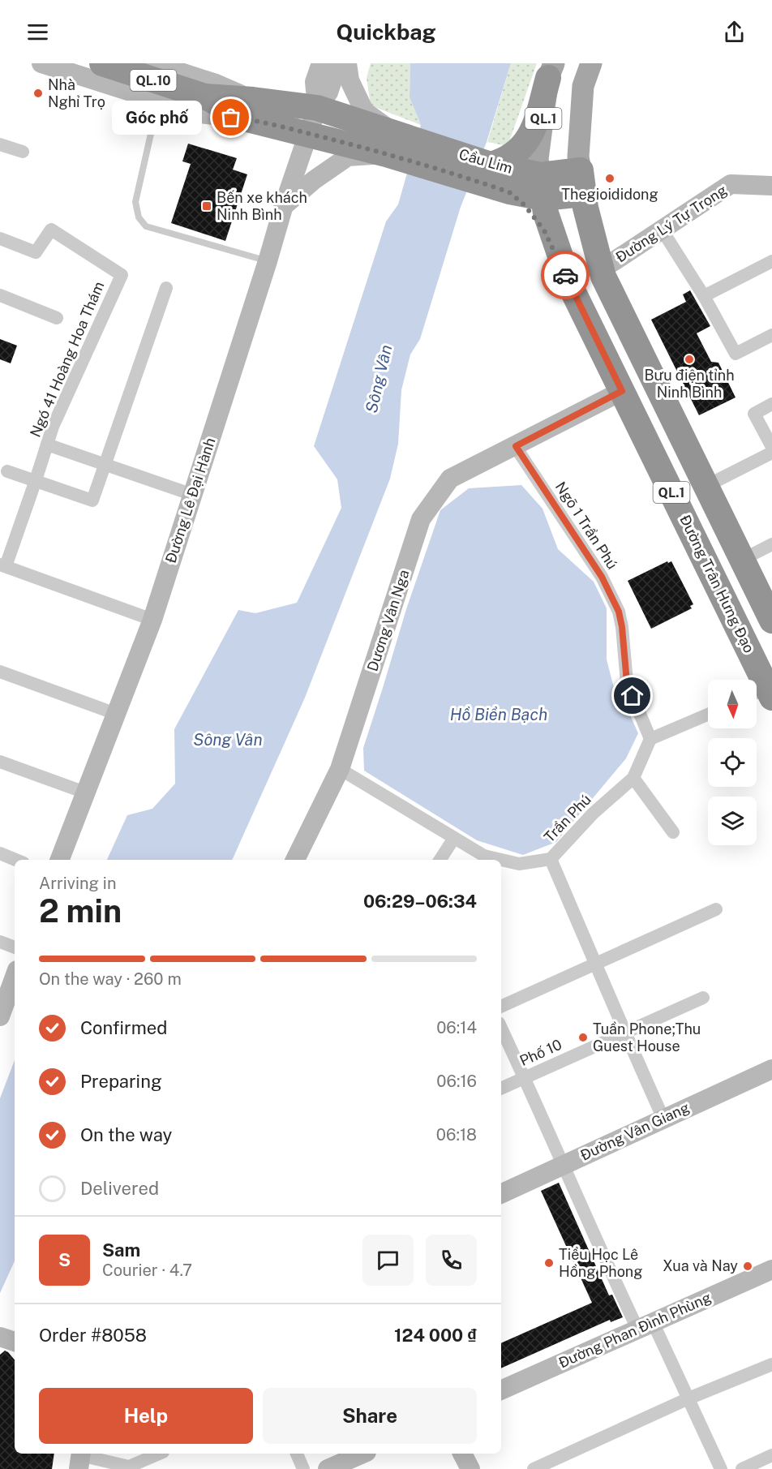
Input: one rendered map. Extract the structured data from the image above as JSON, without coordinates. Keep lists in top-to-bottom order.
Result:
{
  "streets": {
    "highway": [
      "QL.10",
      "QL.1",
      "Cầu Lim",
      "Đường Trân Hưng Đạo"
    ],
    "main road": [
      "Đường Lý Tự Trọng",
      "Đường Lê Đại Hành",
      "Dương Vân Nga",
      "Đường Vân Giang",
      "Đường Phan Đình Phùng"
    ],
    "street": [
      "Ngó 41 Hoàng Hoa Thám",
      "Ngõ 1 Trần Phú",
      "Trần Phú",
      "Phố 10"
    ]
  },
  "crossings": [
    ["QL.1", "Cầu Lim"],
    ["QL.1", "Đường Lý Tự Trọng"],
    ["QL.1", "Đường Trân Hưng Đạo"],
    ["Cầu Lim", "Đường Trân Hưng Đạo"],
    ["Ngõ 1 Trần Phú", "Dương Vân Nga"],
    ["Ngõ 1 Trần Phú", "Trần Phú"],
    ["Dương Vân Nga", "Trần Phú"]
  ],
  "water": ["Sông Vân", "Hồ Biển Bạch"],
  "places": {
    "other": [
      "Nhà Nghỉ Trọ",
      "Góc phố",
      "Thegioididong",
      "Bưu điện tỉnh Ninh Bình",
      "Tuần Phone;Thu Guest House",
      "Tiểu Học Lê Hồng Phong",
      "Xua và Nay"
    ],
    "transit": ["Bến xe khách Ninh Bình"]
  },
  "north": "bottom",
  "page": {
    "header": "Quickbag",
    "bubble": "Góc phố",
    "heading": ["2 min", "Arriving in", "06:29–06:34"],
    "panel": [
      "Sam",
      "Courier · 4.7",
      "Order #8058",
      "124 000 ₫"
    ],
    "bar": "On the way · 260 m",
    "list": [
      ["Confirmed", "06:14"],
      ["Preparing", "06:16"],
      ["On the way", "06:18"],
      "Delivered"
    ],
    "round": "S",
    "buttons": ["Help", "Share"]
  }
}
